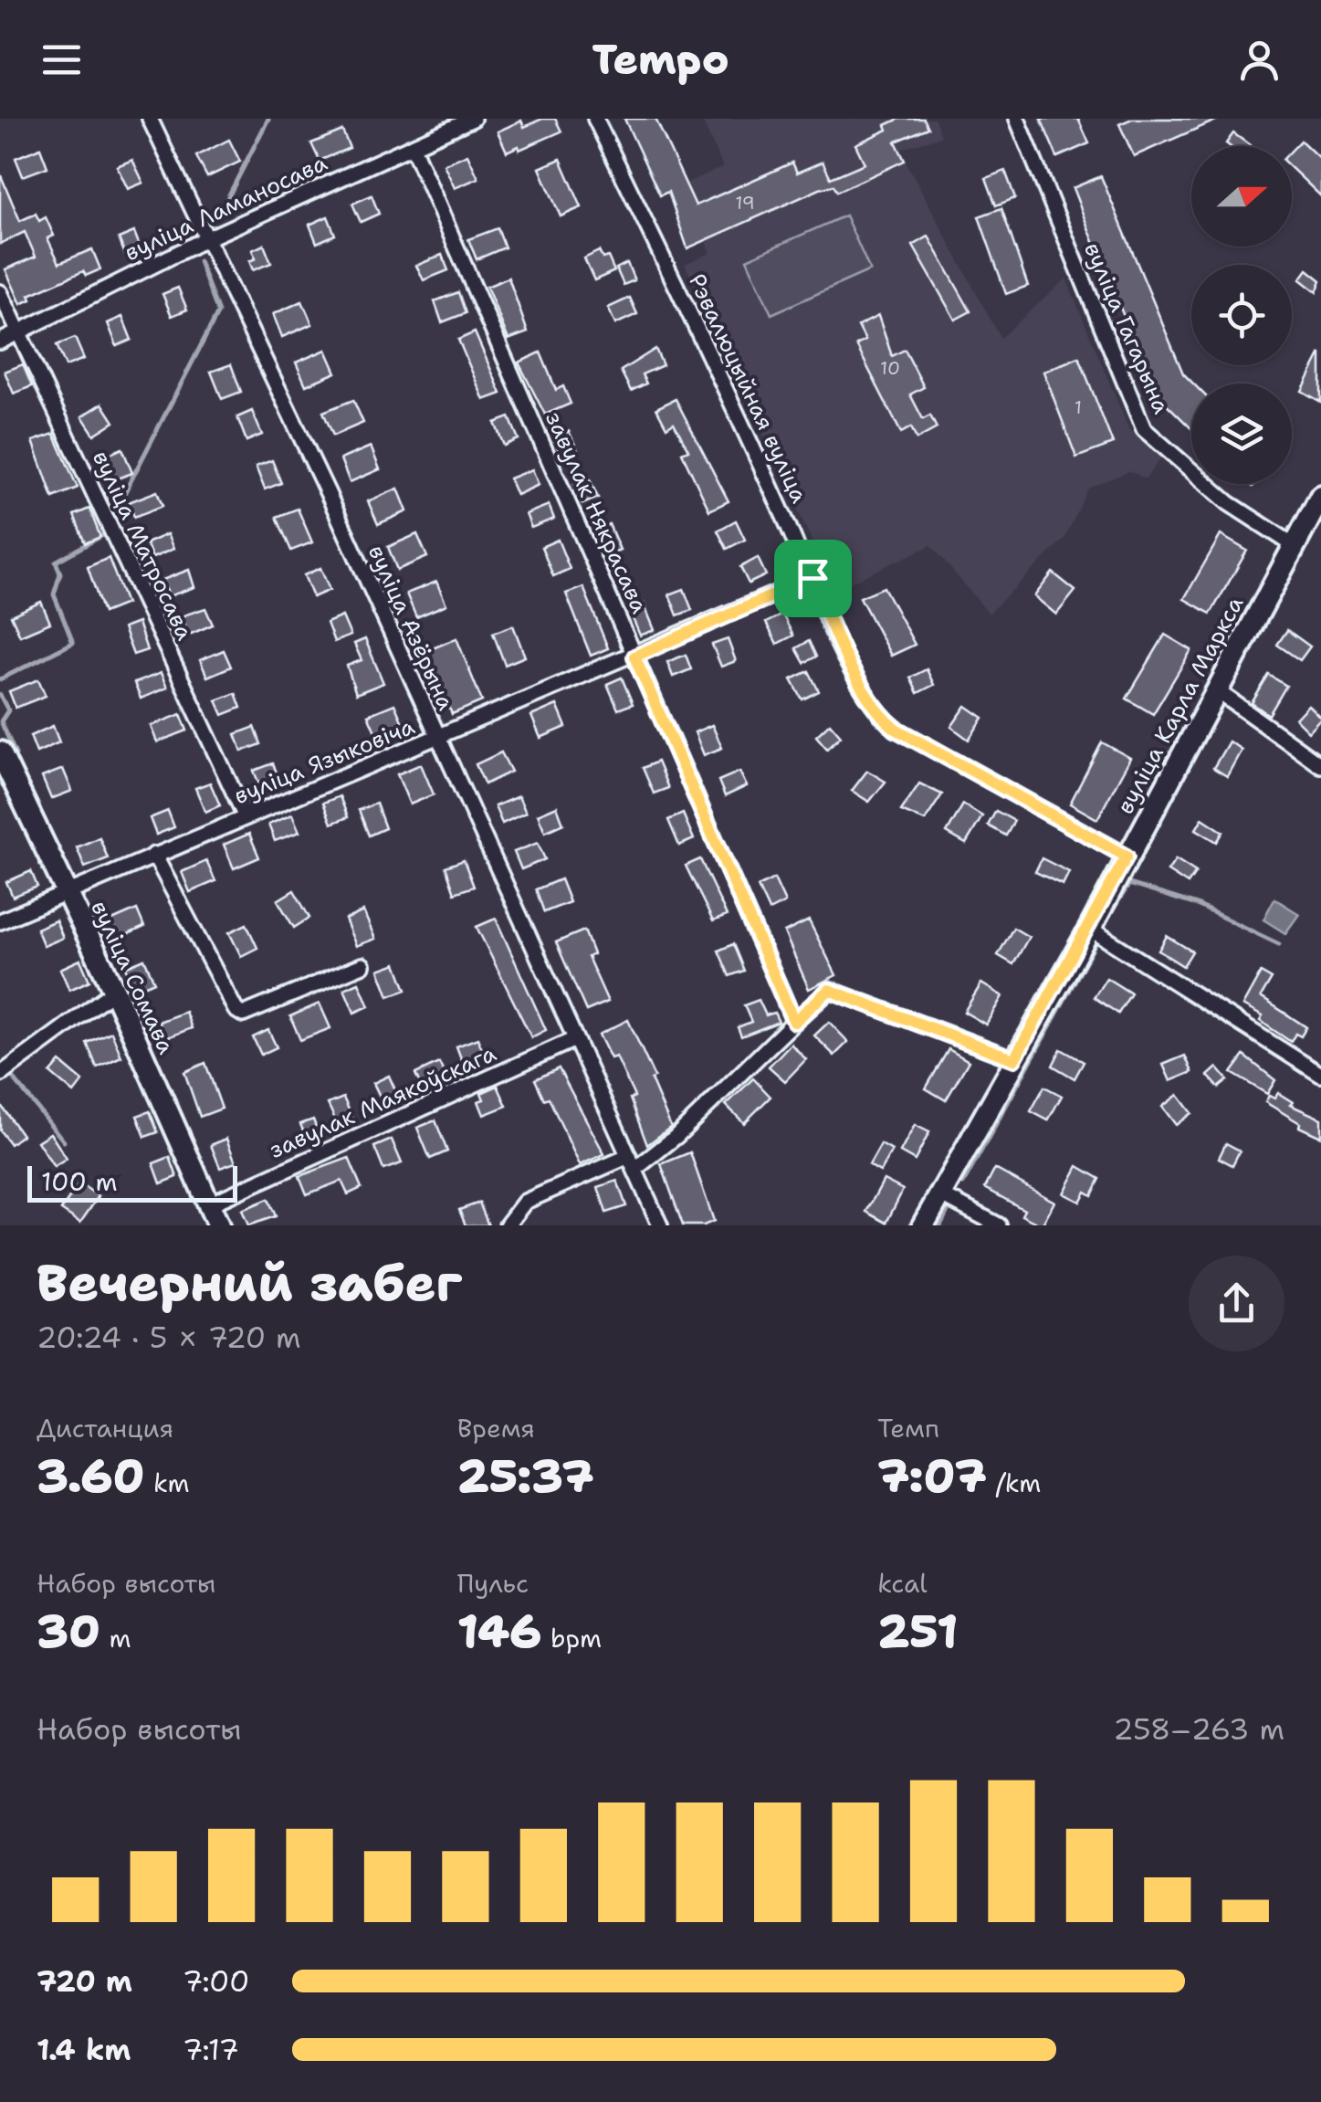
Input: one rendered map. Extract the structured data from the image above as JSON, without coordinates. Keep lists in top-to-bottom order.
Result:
{
  "streets": {
    "main road": ["вуліца Карла Маркса", "вуліца Сомава"],
    "street": [
      "вуліца Ламаносава",
      "вуліца Гагарына",
      "Рэвалюцыйная вуліца",
      "завулак Някрасава",
      "вуліца Матросава",
      "вуліца Азёрына",
      "вуліца Языковіча",
      "завулак Маякоўскага"
    ]
  },
  "crossings": [
    ["вуліца Ламаносава", "завулак Някрасава"],
    ["вуліца Ламаносава", "вуліца Матросава"],
    ["вуліца Ламаносава", "вуліца Азёрына"],
    ["вуліца Гагарына", "вуліца Карла Маркса"],
    ["Рэвалюцыйная вуліца", "вуліца Карла Маркса"],
    ["Рэвалюцыйная вуліца", "вуліца Языковіча"],
    ["завулак Някрасава", "вуліца Языковіча"],
    ["вуліца Матросава", "вуліца Языковіча"],
    ["вуліца Азёрына", "вуліца Языковіча"],
    ["вуліца Азёрына", "завулак Маякоўскага"],
    ["вуліца Языковіча", "вуліца Сомава"],
    ["вуліца Сомава", "завулак Маякоўскага"]
  ],
  "house_numbers": ["19", "10", "1"],
  "scale_bar": "100 m",
  "north": "right",
  "page": {
    "header": "Tempo",
    "scale": "100 m",
    "heading": ["Вечерний забег", "20:24 · 5 × 720 m"],
    "stats": [
      ["Дистанция", "3.60 km"],
      ["Время", "25:37"],
      ["Темп", "7:07 /km"],
      ["Набор высоты", "30 m"],
      ["Пульс", "146 bpm"],
      ["kcal", "251"]
    ],
    "chart": ["Набор высоты", "258–263 m"],
    "list": [
      {
        "name": "720 m",
        "note": "7:00"
      },
      {
        "name": "1.4 km",
        "note": "7:17"
      }
    ]
  }
}
